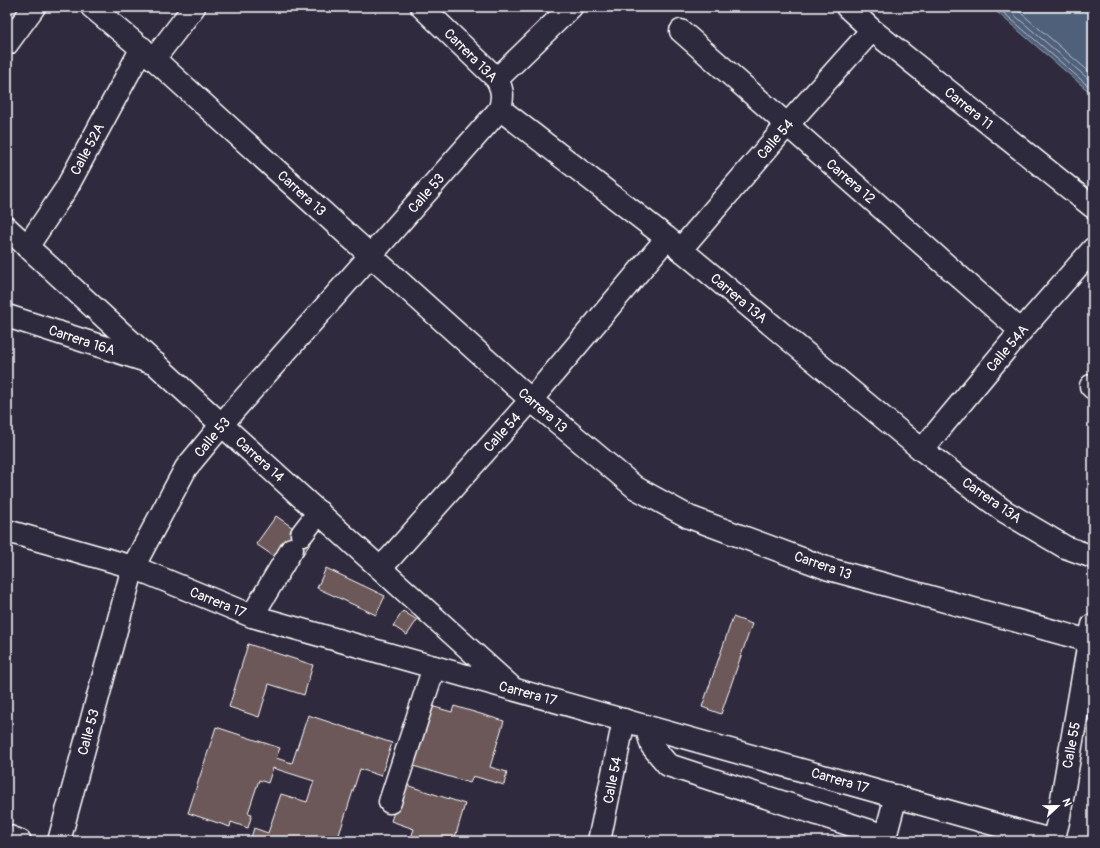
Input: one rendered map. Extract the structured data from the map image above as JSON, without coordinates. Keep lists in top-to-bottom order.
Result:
{
  "streets": {
    "street": [
      "Carrera 13A",
      "Carrera 11",
      "Calle 54",
      "Calle 52A",
      "Carrera 12",
      "Carrera 13",
      "Calle 53",
      "Carrera 16A",
      "Calle 54A",
      "Carrera 14",
      "Carrera 17",
      "Calle 55"
    ]
  },
  "crossings": [
    ["Carrera 13A", "Calle 54"],
    ["Carrera 13A", "Calle 53"],
    ["Carrera 13A", "Calle 54A"],
    ["Carrera 11", "Calle 54"],
    ["Calle 54", "Carrera 12"],
    ["Calle 54", "Carrera 13"],
    ["Calle 54", "Carrera 14"],
    ["Calle 54", "Carrera 17"],
    ["Calle 52A", "Carrera 13"],
    ["Calle 52A", "Carrera 14"],
    ["Carrera 12", "Calle 54A"],
    ["Carrera 13", "Calle 53"],
    ["Carrera 13", "Calle 55"],
    ["Calle 53", "Carrera 14"],
    ["Calle 53", "Carrera 17"],
    ["Carrera 16A", "Carrera 14"],
    ["Carrera 14", "Carrera 17"],
    ["Carrera 17", "Calle 55"]
  ],
  "north": "right"
}
